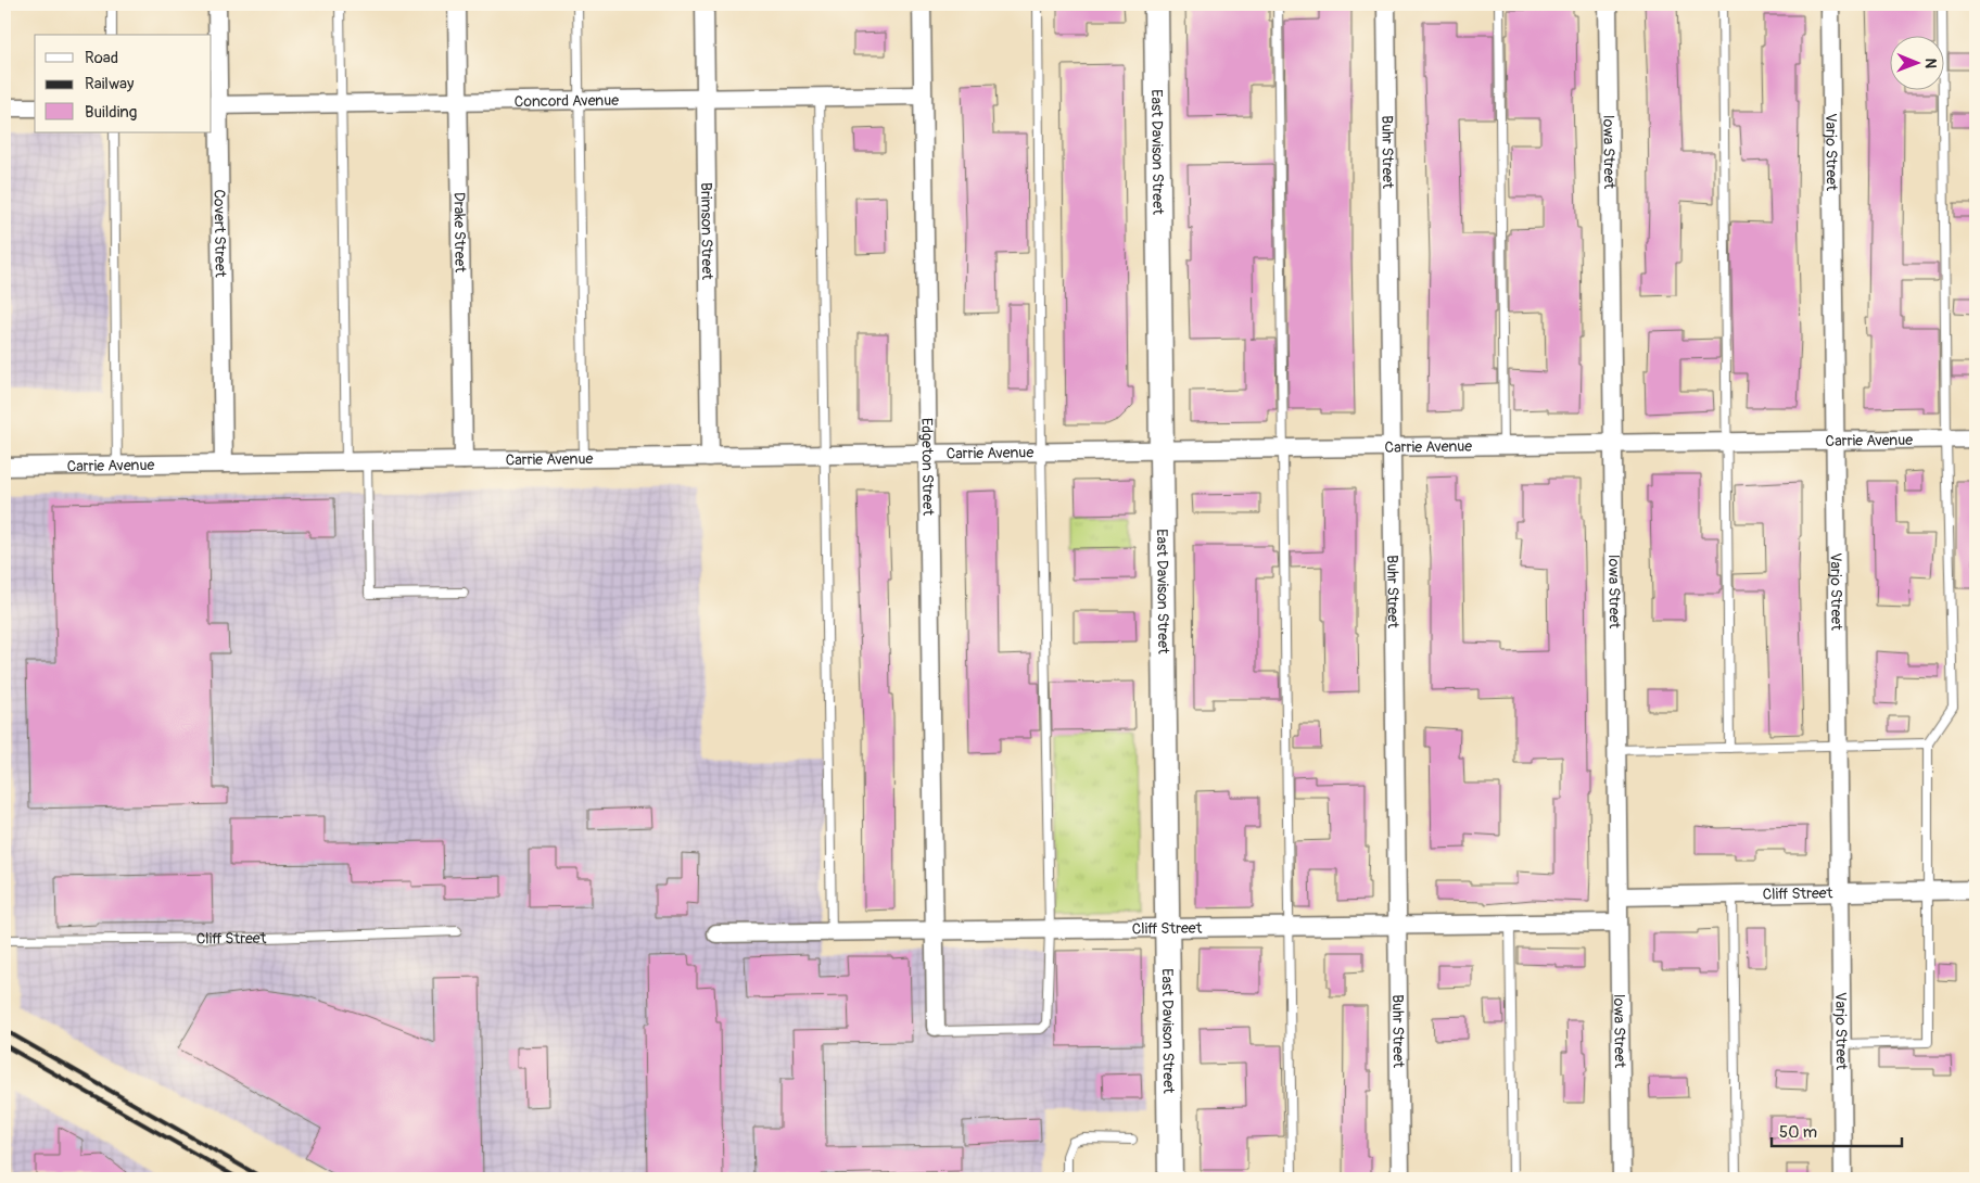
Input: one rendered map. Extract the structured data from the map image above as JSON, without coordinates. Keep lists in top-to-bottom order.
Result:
{
  "streets": {
    "main road": ["East Davison Street"],
    "street": [
      "Concord Avenue",
      "Buhr Street",
      "Iowa Street",
      "Varjo Street",
      "Brimson Street",
      "Drake Street",
      "Covert Street",
      "Carrie Avenue",
      "Edgeton Street",
      "Cliff Street"
    ]
  },
  "crossings": [
    ["Concord Avenue", "Brimson Street"],
    ["Concord Avenue", "Drake Street"],
    ["Concord Avenue", "Covert Street"],
    ["Concord Avenue", "Edgeton Street"],
    ["East Davison Street", "Carrie Avenue"],
    ["East Davison Street", "Cliff Street"],
    ["Buhr Street", "Carrie Avenue"],
    ["Buhr Street", "Cliff Street"],
    ["Iowa Street", "Carrie Avenue"],
    ["Iowa Street", "Cliff Street"],
    ["Varjo Street", "Carrie Avenue"],
    ["Varjo Street", "Cliff Street"],
    ["Brimson Street", "Carrie Avenue"],
    ["Drake Street", "Carrie Avenue"],
    ["Covert Street", "Carrie Avenue"],
    ["Carrie Avenue", "Edgeton Street"],
    ["Edgeton Street", "Cliff Street"]
  ],
  "legend": ["Road", "Railway", "Building"],
  "scale_bar": "50 m",
  "north": "right"
}
